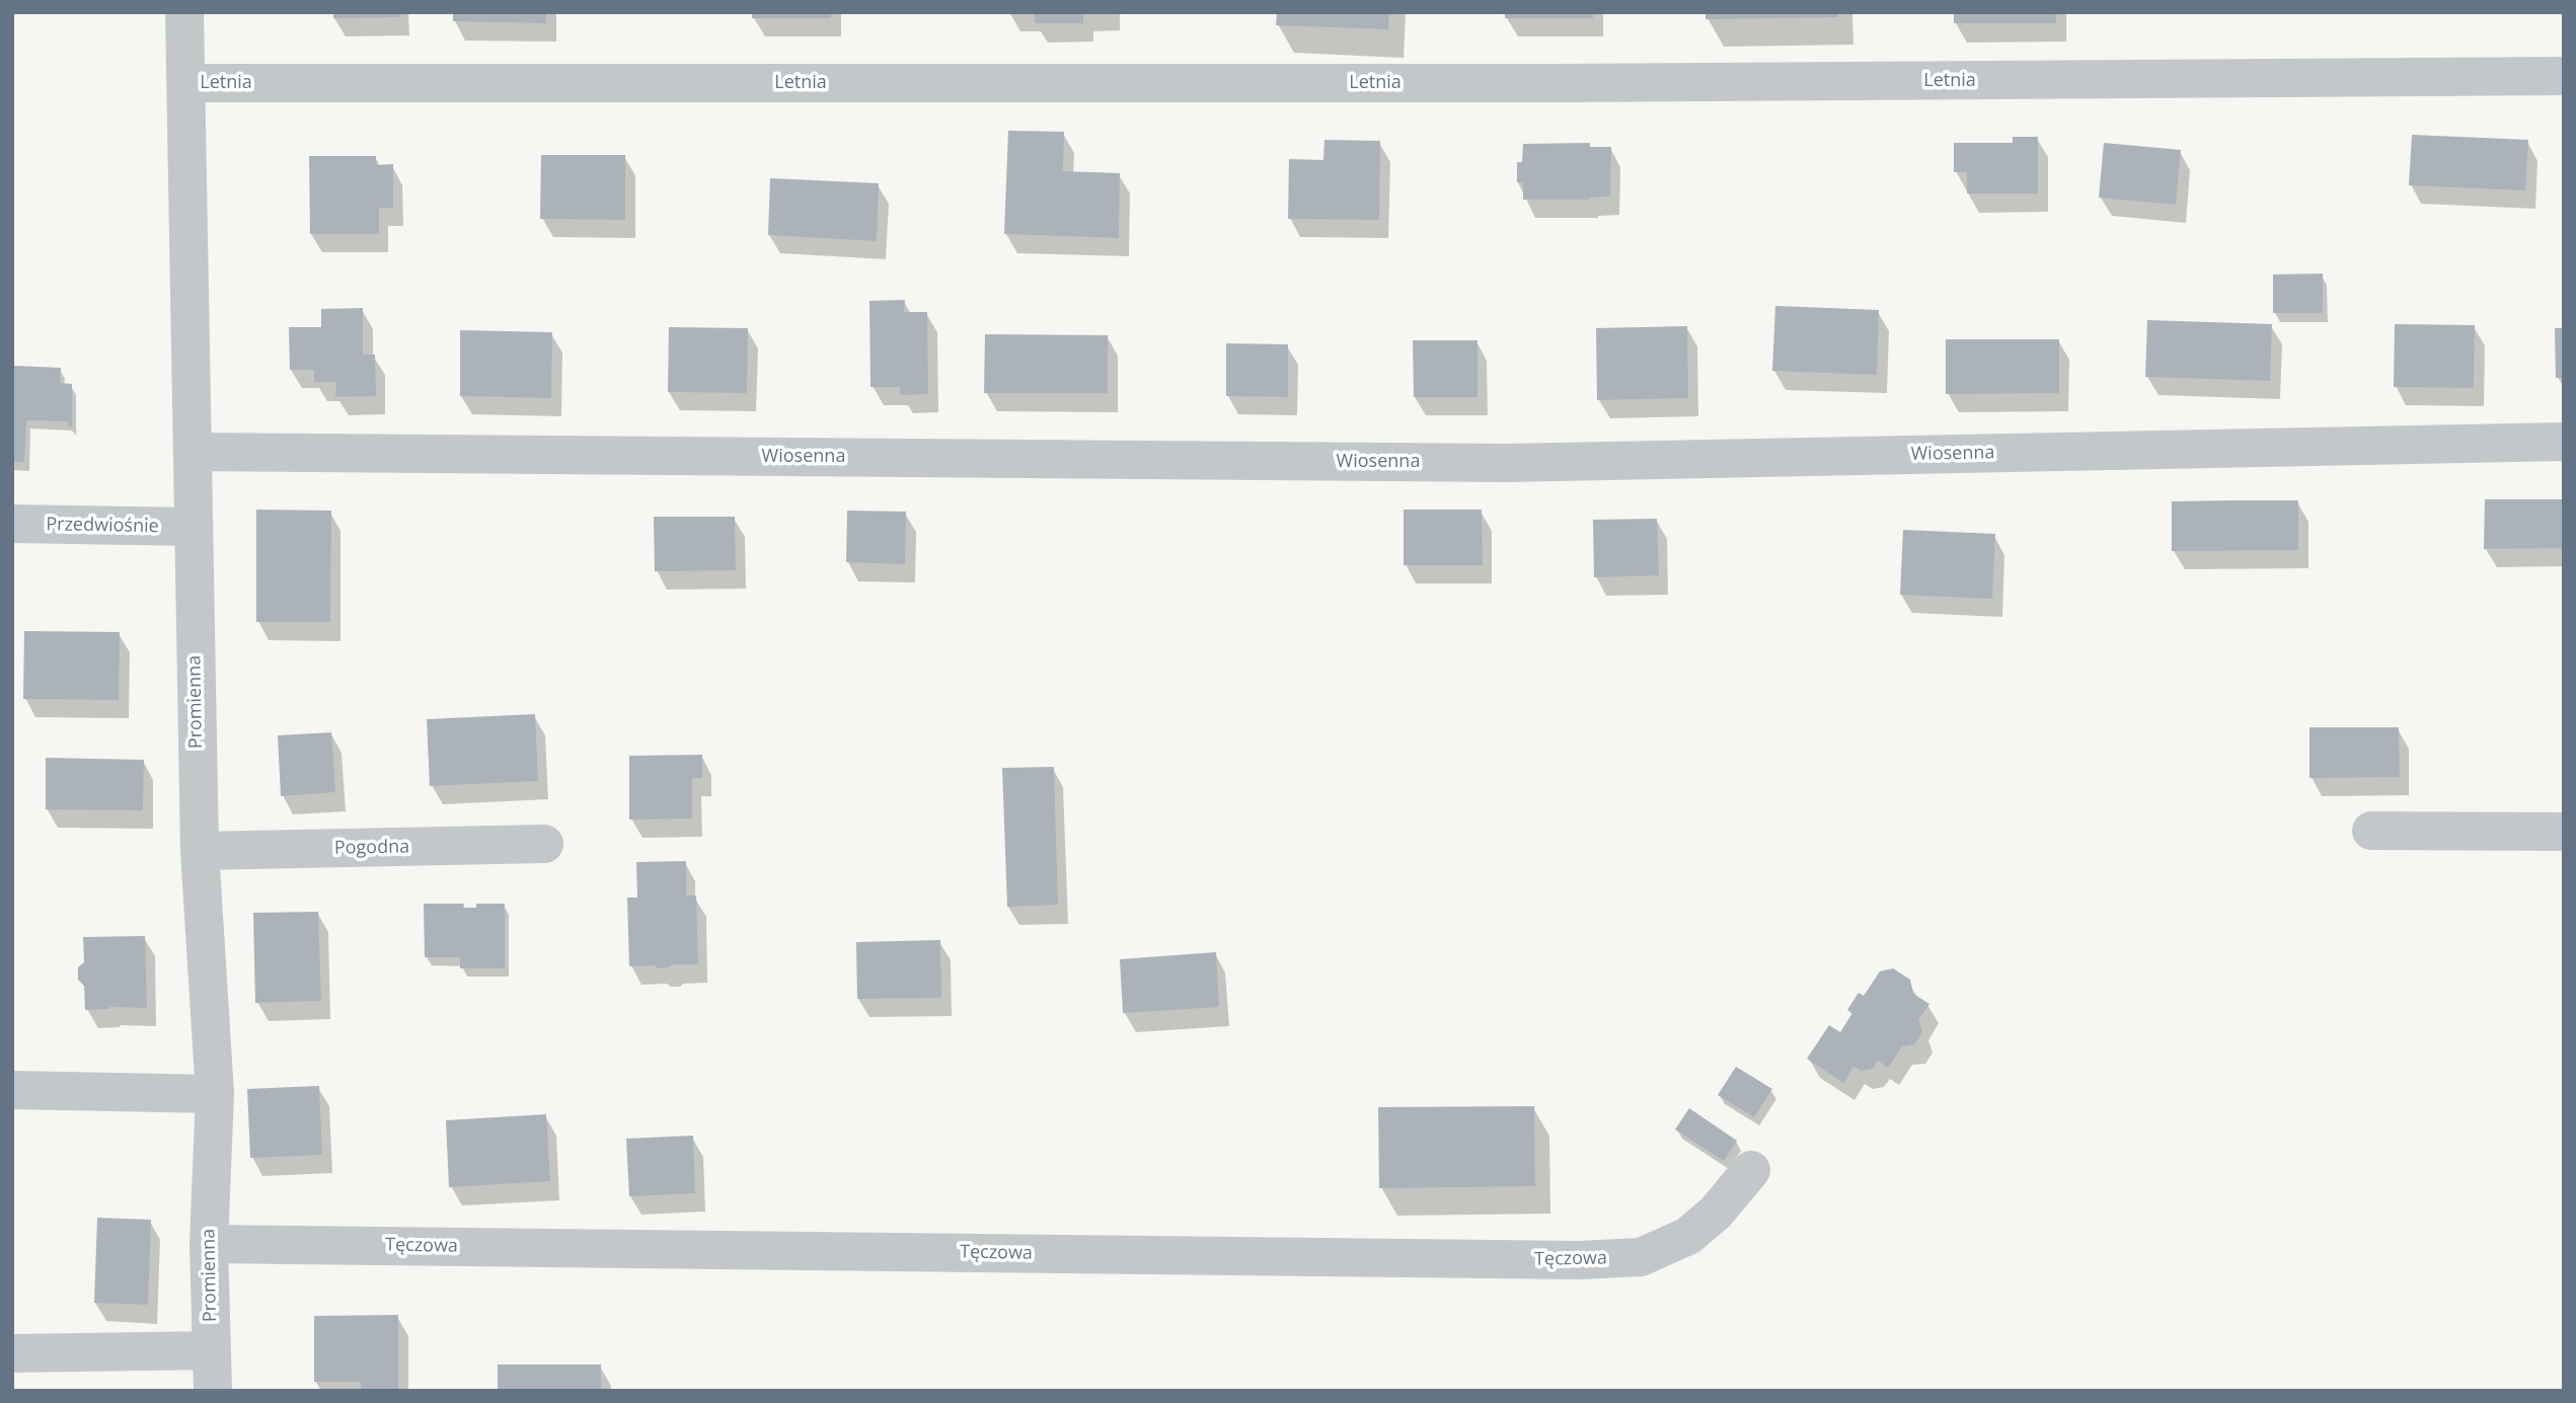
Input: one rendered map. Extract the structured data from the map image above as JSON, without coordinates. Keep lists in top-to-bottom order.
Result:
{
  "streets": {
    "street": [
      "Letnia",
      "Wiosenna",
      "Przedwiośnie",
      "Promienna",
      "Pogodna",
      "Tęczowa"
    ]
  },
  "crossings": [
    ["Letnia", "Promienna"],
    ["Wiosenna", "Promienna"],
    ["Przedwiośnie", "Promienna"],
    ["Promienna", "Pogodna"],
    ["Promienna", "Tęczowa"]
  ]
}
